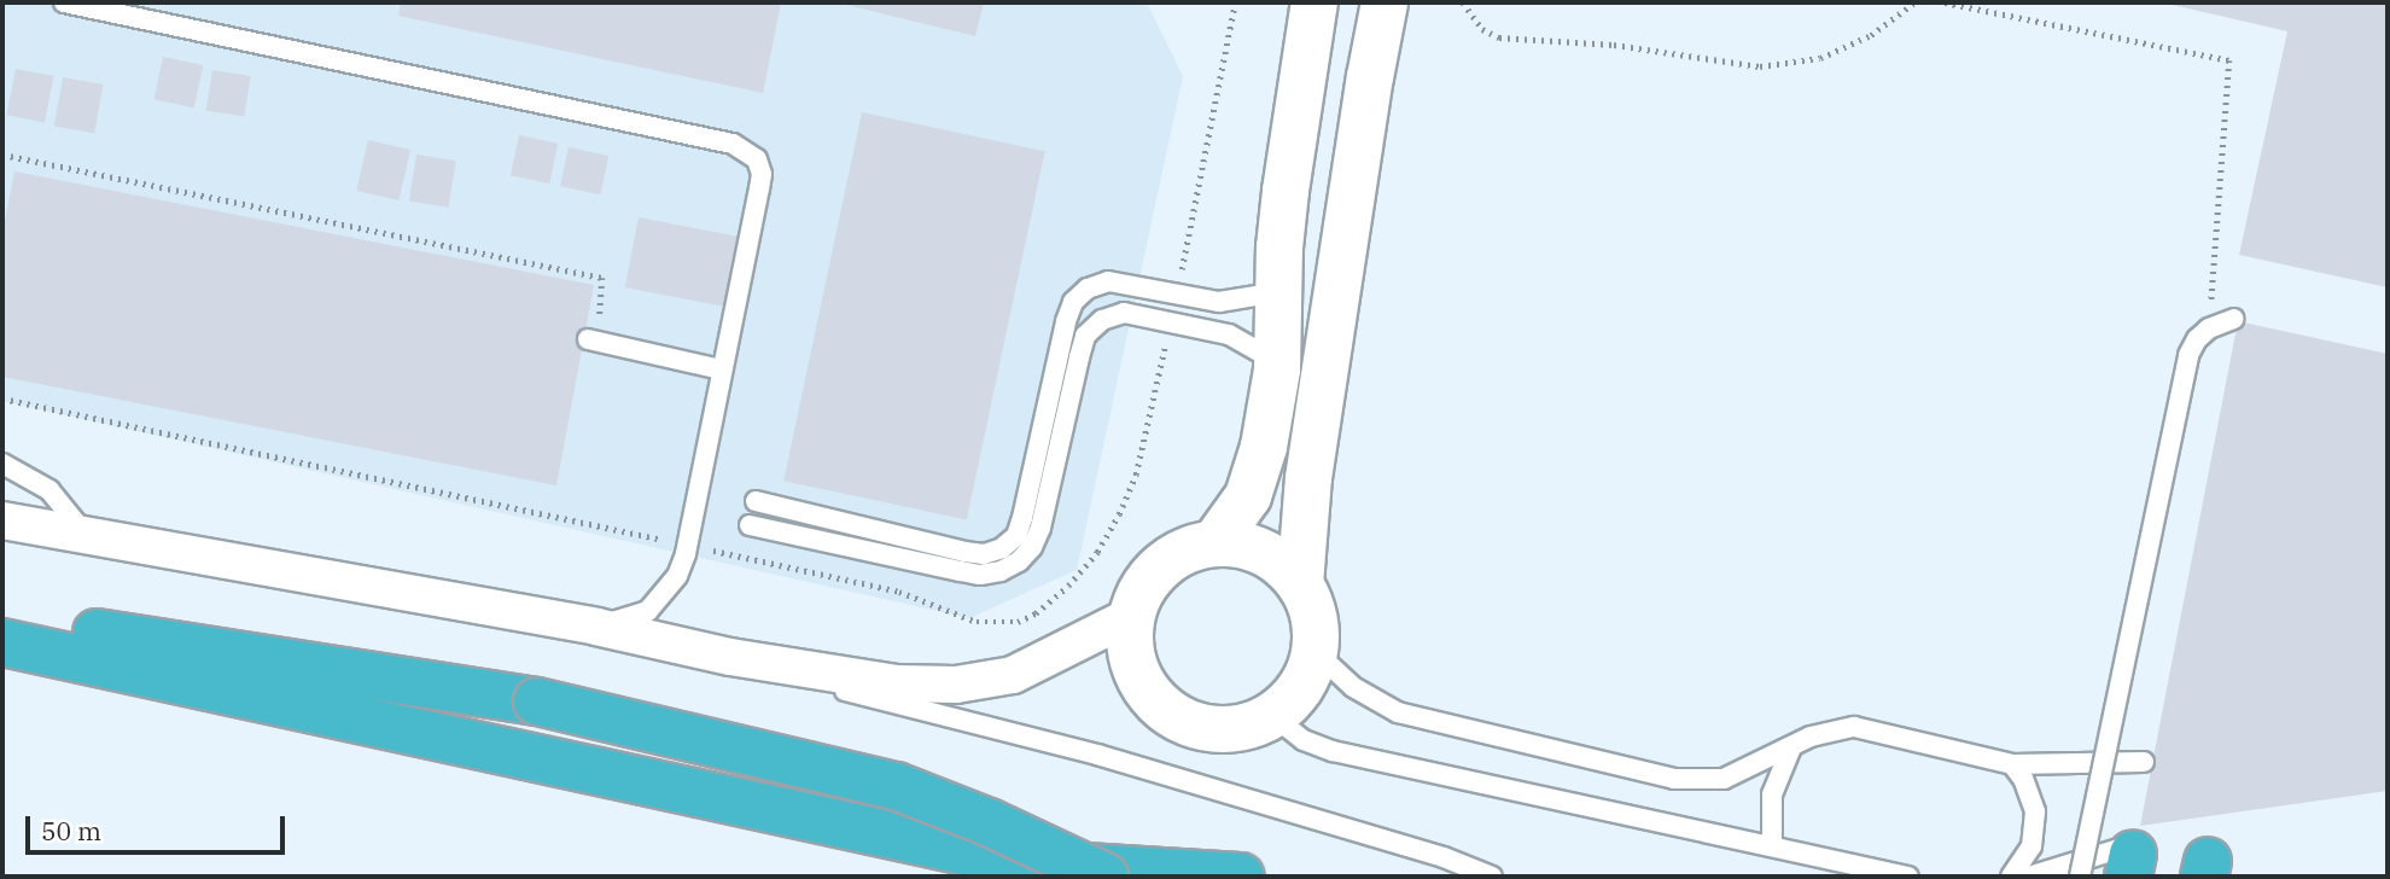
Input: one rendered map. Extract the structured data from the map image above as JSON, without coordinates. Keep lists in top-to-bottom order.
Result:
{
  "scale_bar": "50 m"
}
